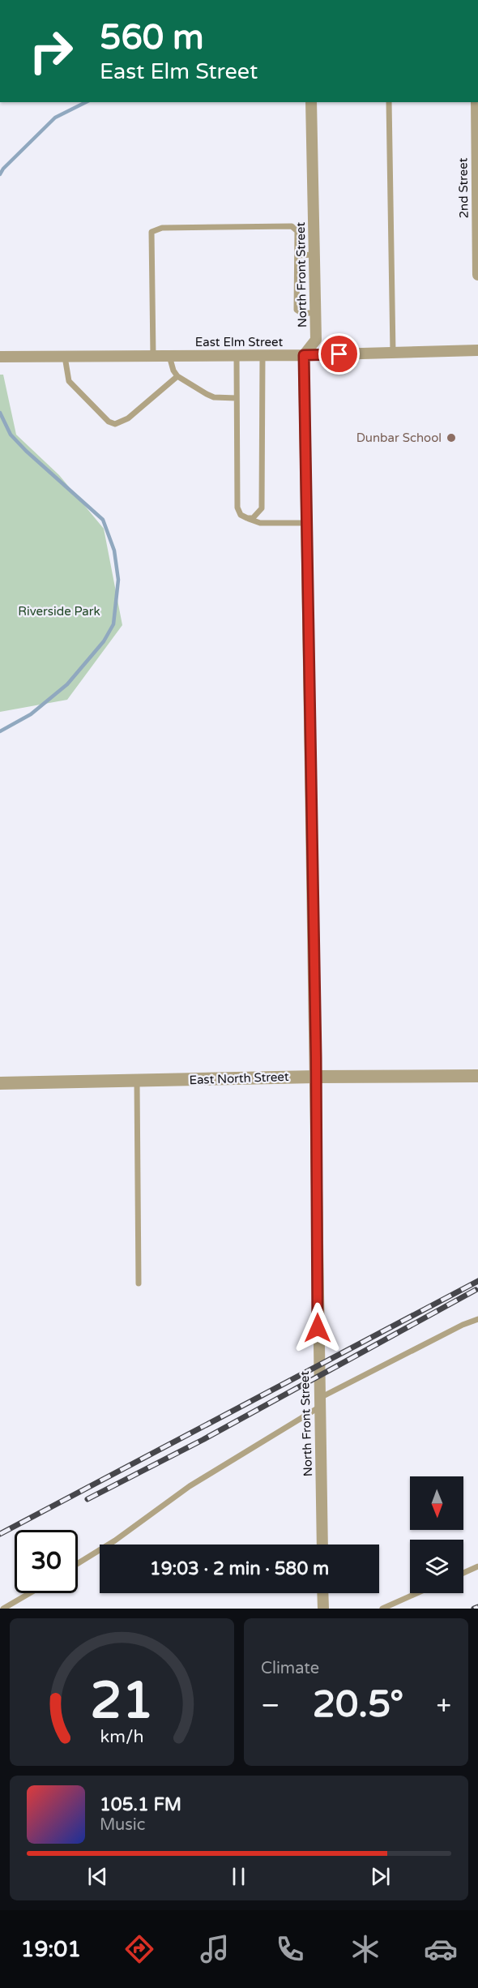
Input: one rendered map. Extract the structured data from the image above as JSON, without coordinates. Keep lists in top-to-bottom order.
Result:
{
  "streets": {
    "street": [
      "2nd Street",
      "North Front Street",
      "East Elm Street",
      "East North Street"
    ]
  },
  "crossings": [
    ["North Front Street", "East Elm Street"],
    ["North Front Street", "East North Street"]
  ],
  "parks": ["Riverside Park"],
  "places": ["Dunbar School"],
  "north": "bottom",
  "page": {
    "turn": ["560 m", "East Elm Street"],
    "limit": "30",
    "trip": "19:03 · 2 min · 580 m",
    "tile": "Climate",
    "heat": ["−", "20.5°", "+"],
    "song": ["105.1 FM", "Music"],
    "tabs": "19:01",
    "gauge": ["21", "km/h"]
  }
}
